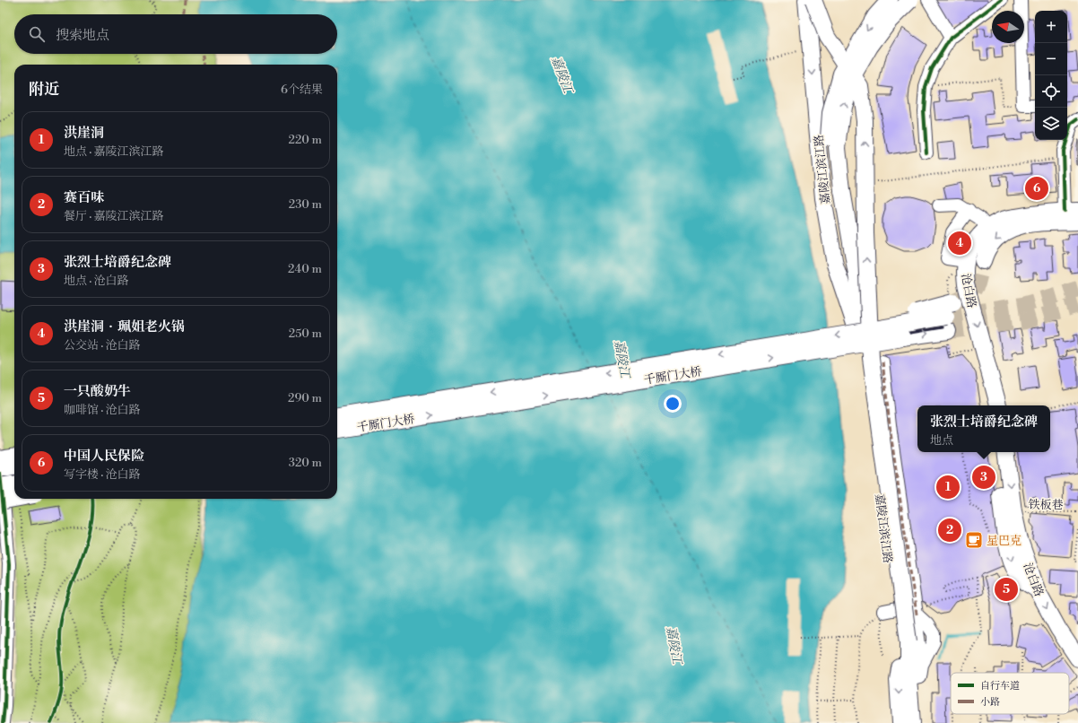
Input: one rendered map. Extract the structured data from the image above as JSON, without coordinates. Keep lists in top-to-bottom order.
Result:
{
  "streets": {
    "main road": ["嘉陵江滨江路", "沧白路", "千厮门大桥"],
    "path": ["铁板巷"]
  },
  "crossings": [
    ["嘉陵江滨江路", "千厮门大桥"],
    ["沧白路", "铁板巷"]
  ],
  "one_way": ["沧白路"],
  "water": ["嘉陵江"],
  "places": {
    "cafe": ["星巴克"]
  },
  "legend": ["自行车道", "小路"],
  "north": "left",
  "page": {
    "map_buttons": ["+", "−"],
    "search": "搜索地点",
    "heading": ["附近", "6个结果"],
    "list": [
      {
        "mark": "1",
        "name": "洪崖洞",
        "note": "地点 · 嘉陵江滨江路",
        "value": "220 m"
      },
      {
        "mark": "2",
        "name": "赛百味",
        "note": "餐厅 · 嘉陵江滨江路",
        "value": "230 m"
      },
      {
        "mark": "3",
        "name": "张烈士培爵纪念碑",
        "note": "地点 · 沧白路",
        "value": "240 m"
      },
      {
        "mark": "4",
        "name": "洪崖洞‧珮姐老火锅",
        "note": "公交站 · 沧白路",
        "value": "250 m"
      },
      {
        "mark": "5",
        "name": "一只酸奶牛",
        "note": "咖啡馆 · 沧白路",
        "value": "290 m"
      },
      {
        "mark": "6",
        "name": "中国人民保险",
        "note": "写字楼 · 沧白路",
        "value": "320 m"
      }
    ],
    "pins": [
      "6",
      "4",
      "3",
      "1",
      "2",
      "5"
    ],
    "popup": ["张烈士培爵纪念碑", "地点"]
  }
}
